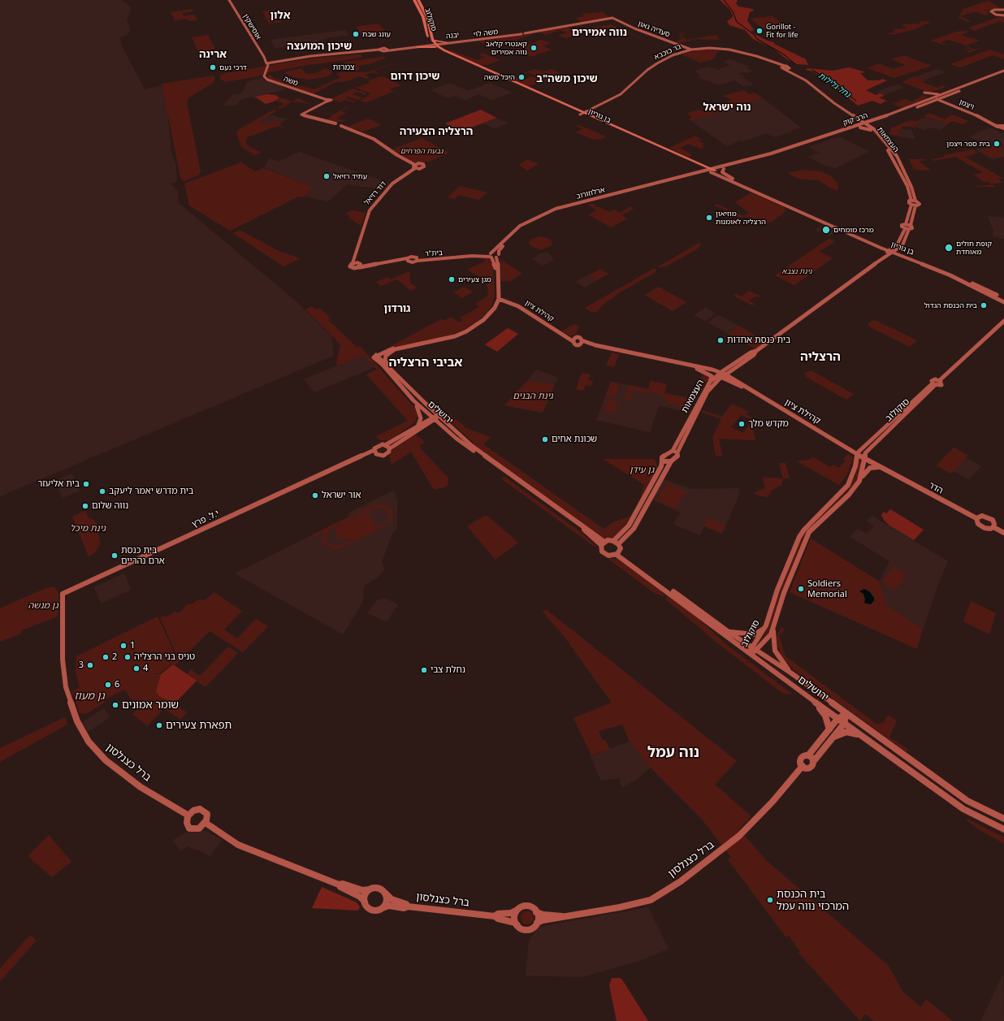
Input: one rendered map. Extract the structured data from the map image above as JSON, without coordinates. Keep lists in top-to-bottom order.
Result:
{
  "streets": {
    "main road": ["סוקולוב", "בן גוריון"],
    "street": [
      "אוסישקין",
      "סעדיה גאון",
      "משה לוי",
      "יבנה",
      "בר כוכבא",
      "משה",
      "ויצמן",
      "הרב קוק",
      "העצמאות",
      "דוד רזיאל",
      "ארלוזורוב",
      "בית\"ר",
      "קהילת ציון",
      "ירושלים",
      "הדר",
      "י.ל. פרץ",
      "ברל כצנלסון"
    ]
  },
  "crossings": [
    ["סוקולוב", "משה לוי"],
    ["סוקולוב", "בן גוריון"],
    ["סוקולוב", "קהילת ציון"],
    ["סוקולוב", "ירושלים"],
    ["סוקולוב", "הדר"],
    ["אוסישקין", "משה"],
    ["סעדיה גאון", "משה לוי"],
    ["סעדיה גאון", "יבנה"],
    ["סעדיה גאון", "בר כוכבא"],
    ["משה לוי", "יבנה"],
    ["משה לוי", "בן גוריון"],
    ["בר כוכבא", "בן גוריון"],
    ["בר כוכבא", "הרב קוק"],
    ["בר כוכבא", "העצמאות"],
    ["משה", "דוד רזיאל"],
    ["ויצמן", "הרב קוק"],
    ["בן גוריון", "הרב קוק"],
    ["בן גוריון", "העצמאות"],
    ["בן גוריון", "ארלוזורוב"],
    ["הרב קוק", "העצמאות"],
    ["הרב קוק", "ארלוזורוב"],
    ["העצמאות", "קהילת ציון"],
    ["ארלוזורוב", "בית\"ר"],
    ["קהילת ציון", "הדר"],
    ["ירושלים", "ברל כצנלסון"],
    ["י.ל. פרץ", "ברל כצנלסון"]
  ],
  "districts": [
    "אלון",
    "נווה אמירים",
    "שיכון המועצה",
    "ארינה",
    "צמרות",
    "שיכון דרום",
    "שיכון משה\"ב",
    "נוה ישראל",
    "הרצליה הצעירה",
    "גורדון",
    "הרצליה",
    "אביבי הרצליה",
    "נוה עמל"
  ],
  "water": ["נחל גלילות"],
  "parks": [
    "גבעת הפרחים",
    "גינת נצבא",
    "גינת הבנים",
    "גן עידן",
    "גינת מיכל",
    "גן מנשה",
    "גן מעוז"
  ],
  "places": [
    "Gorillot - Fit for life",
    "עונג שבת",
    "קאנטרי קלאב נווה אמירים",
    "דרכי נעם",
    "היכל משה",
    "בית ספר ויצמן",
    "עתיד רזיאל",
    "מוזיאון הרצליה לאומנות",
    "מרכז מומחים",
    "קופת חולים מאוחדת",
    "מגן צעירים",
    "בית הכנסת הגדול",
    "בית כנסת אחדות",
    "מקדש מלך",
    "שכונת אחים",
    "בית אליעזר",
    "בית מדרש יאמר ליעקב",
    "אור ישראל",
    "נווה שלום",
    "בית כנסת ארם נהריים",
    "Soldiers Memorial",
    "1",
    "2",
    "טניס בני הרצליה",
    "3",
    "4",
    "נחלת צבי",
    "6",
    "שומר אמונים",
    "תפארת צעירים",
    "בית הכנסת המרכזי נווה עמל"
  ]
}
